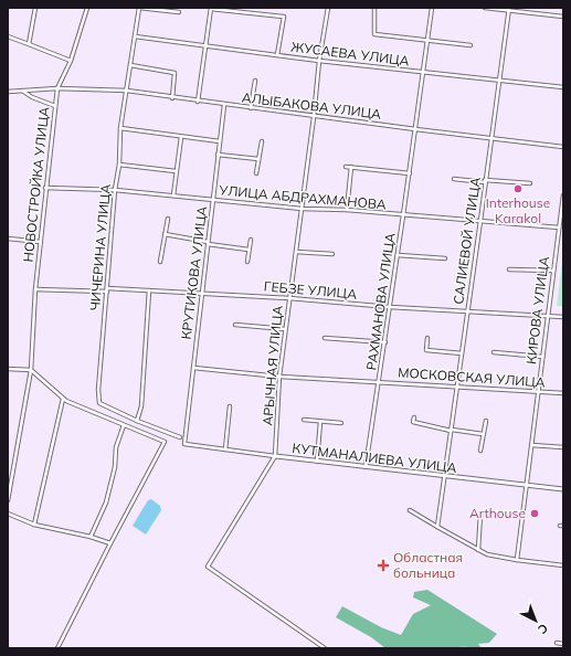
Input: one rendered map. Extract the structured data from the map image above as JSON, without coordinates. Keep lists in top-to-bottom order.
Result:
{
  "streets": {
    "street": [
      "ЖУСАЕВА УЛИЦА",
      "АЛЫБАКОВА УЛИЦА",
      "НОВОСТРОЙКА УЛИЦА",
      "УЛИЦА АБДРАХМАНОВА",
      "САЛИЕВОЙ УЛИЦА",
      "ЧИЧЕРИНА УЛИЦА",
      "КРУТИКОВА УЛИЦА",
      "ГЕБЗЕ УЛИЦА",
      "РАХМАНОВА УЛИЦА",
      "КИРОВА УЛИЦА",
      "АРЫЧНАЯ УЛИЦА",
      "МОСКОВСКАЯ УЛИЦА",
      "КУТМАНАЛИЕВА УЛИЦА"
    ]
  },
  "crossings": [
    ["ЖУСАЕВА УЛИЦА", "САЛИЕВОЙ УЛИЦА"],
    ["ЖУСАЕВА УЛИЦА", "ЧИЧЕРИНА УЛИЦА"],
    ["ЖУСАЕВА УЛИЦА", "РАХМАНОВА УЛИЦА"],
    ["ЖУСАЕВА УЛИЦА", "АРЫЧНАЯ УЛИЦА"],
    ["АЛЫБАКОВА УЛИЦА", "НОВОСТРОЙКА УЛИЦА"],
    ["АЛЫБАКОВА УЛИЦА", "САЛИЕВОЙ УЛИЦА"],
    ["АЛЫБАКОВА УЛИЦА", "ЧИЧЕРИНА УЛИЦА"],
    ["АЛЫБАКОВА УЛИЦА", "КРУТИКОВА УЛИЦА"],
    ["АЛЫБАКОВА УЛИЦА", "РАХМАНОВА УЛИЦА"],
    ["АЛЫБАКОВА УЛИЦА", "АРЫЧНАЯ УЛИЦА"],
    ["НОВОСТРОЙКА УЛИЦА", "УЛИЦА АБДРАХМАНОВА"],
    ["НОВОСТРОЙКА УЛИЦА", "ГЕБЗЕ УЛИЦА"],
    ["УЛИЦА АБДРАХМАНОВА", "САЛИЕВОЙ УЛИЦА"],
    ["УЛИЦА АБДРАХМАНОВА", "ЧИЧЕРИНА УЛИЦА"],
    ["УЛИЦА АБДРАХМАНОВА", "КРУТИКОВА УЛИЦА"],
    ["УЛИЦА АБДРАХМАНОВА", "РАХМАНОВА УЛИЦА"],
    ["УЛИЦА АБДРАХМАНОВА", "КИРОВА УЛИЦА"],
    ["УЛИЦА АБДРАХМАНОВА", "АРЫЧНАЯ УЛИЦА"],
    ["САЛИЕВОЙ УЛИЦА", "ГЕБЗЕ УЛИЦА"],
    ["САЛИЕВОЙ УЛИЦА", "МОСКОВСКАЯ УЛИЦА"],
    ["САЛИЕВОЙ УЛИЦА", "КУТМАНАЛИЕВА УЛИЦА"],
    ["ЧИЧЕРИНА УЛИЦА", "ГЕБЗЕ УЛИЦА"],
    ["КРУТИКОВА УЛИЦА", "ГЕБЗЕ УЛИЦА"],
    ["КРУТИКОВА УЛИЦА", "МОСКОВСКАЯ УЛИЦА"],
    ["КРУТИКОВА УЛИЦА", "КУТМАНАЛИЕВА УЛИЦА"],
    ["ГЕБЗЕ УЛИЦА", "РАХМАНОВА УЛИЦА"],
    ["ГЕБЗЕ УЛИЦА", "КИРОВА УЛИЦА"],
    ["ГЕБЗЕ УЛИЦА", "АРЫЧНАЯ УЛИЦА"],
    ["РАХМАНОВА УЛИЦА", "МОСКОВСКАЯ УЛИЦА"],
    ["РАХМАНОВА УЛИЦА", "КУТМАНАЛИЕВА УЛИЦА"],
    ["КИРОВА УЛИЦА", "МОСКОВСКАЯ УЛИЦА"],
    ["КИРОВА УЛИЦА", "КУТМАНАЛИЕВА УЛИЦА"],
    ["АРЫЧНАЯ УЛИЦА", "МОСКОВСКАЯ УЛИЦА"],
    ["АРЫЧНАЯ УЛИЦА", "КУТМАНАЛИЕВА УЛИЦА"]
  ],
  "places": {
    "other": ["Interhouse Karakol", "Arthouse"],
    "health": ["Областная больница"]
  },
  "north": "bottom right"
}
